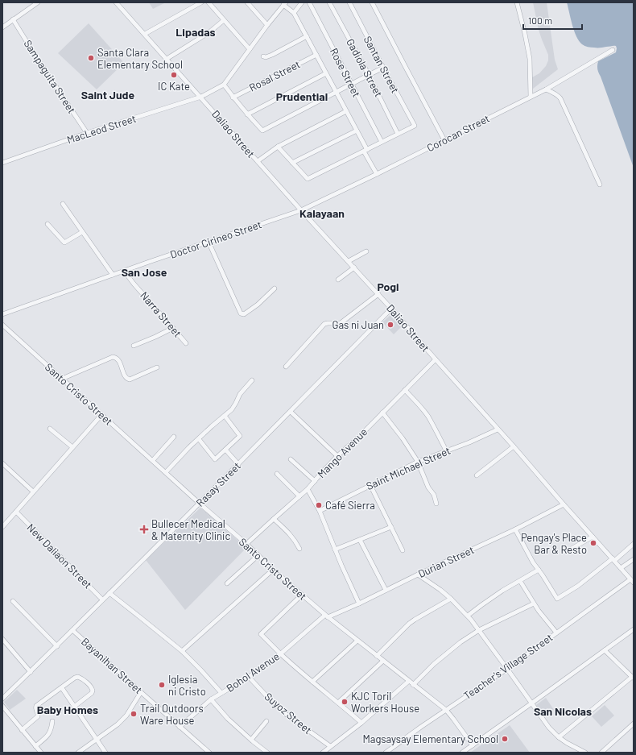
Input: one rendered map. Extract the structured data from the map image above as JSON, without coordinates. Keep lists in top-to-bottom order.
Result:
{
  "streets": {
    "street": [
      "Santan Street",
      "Gadiola Street",
      "Rose Street",
      "Rosal Street",
      "Sampaguita Street",
      "MacLeod Street",
      "Corocan Street",
      "Daliao Street",
      "Doctor Cirineo Street",
      "Narra Street",
      "Santo Cristo Street",
      "Mango Avenue",
      "Saint Michael Street",
      "Rasay Street",
      "New Daliaon Street",
      "Durian Street",
      "Bayanihan Street",
      "Teacher's Village Street",
      "Bohol Avenue",
      "Suyoz Street"
    ]
  },
  "crossings": [
    ["Santan Street", "Gadiola Street"],
    ["Sampaguita Street", "MacLeod Street"],
    ["MacLeod Street", "Daliao Street"],
    ["Corocan Street", "Daliao Street"],
    ["Corocan Street", "Doctor Cirineo Street"],
    ["Daliao Street", "Doctor Cirineo Street"],
    ["Daliao Street", "Mango Avenue"],
    ["Daliao Street", "Saint Michael Street"],
    ["Daliao Street", "Rasay Street"],
    ["Daliao Street", "Durian Street"],
    ["Daliao Street", "Teacher's Village Street"],
    ["Doctor Cirineo Street", "Narra Street"],
    ["Santo Cristo Street", "Mango Avenue"],
    ["Santo Cristo Street", "Rasay Street"],
    ["Santo Cristo Street", "Durian Street"],
    ["Santo Cristo Street", "Teacher's Village Street"],
    ["Santo Cristo Street", "Bohol Avenue"],
    ["Rasay Street", "New Daliaon Street"],
    ["Rasay Street", "Bayanihan Street"],
    ["Durian Street", "Bohol Avenue"],
    ["Bayanihan Street", "Bohol Avenue"],
    ["Bohol Avenue", "Suyoz Street"]
  ],
  "districts": [
    "Lipadas",
    "Saint Jude",
    "Prudential",
    "Kalayaan",
    "San Jose",
    "Pogi",
    "Baby Homes",
    "San Nicolas"
  ],
  "places": {
    "other": [
      "Santa Clara Elementary School",
      "IC Kate",
      "Gas ni Juan",
      "Café Sierra",
      "Pengay's Place Bar & Resto",
      "Iglesia ni Cristo",
      "KJC Toril Workers House",
      "Trail Outdoors Ware House",
      "Magsaysay Elementary School"
    ],
    "health": ["Bullecer Medical & Maternity Clinic"]
  },
  "scale_bar": "100 m"
}
